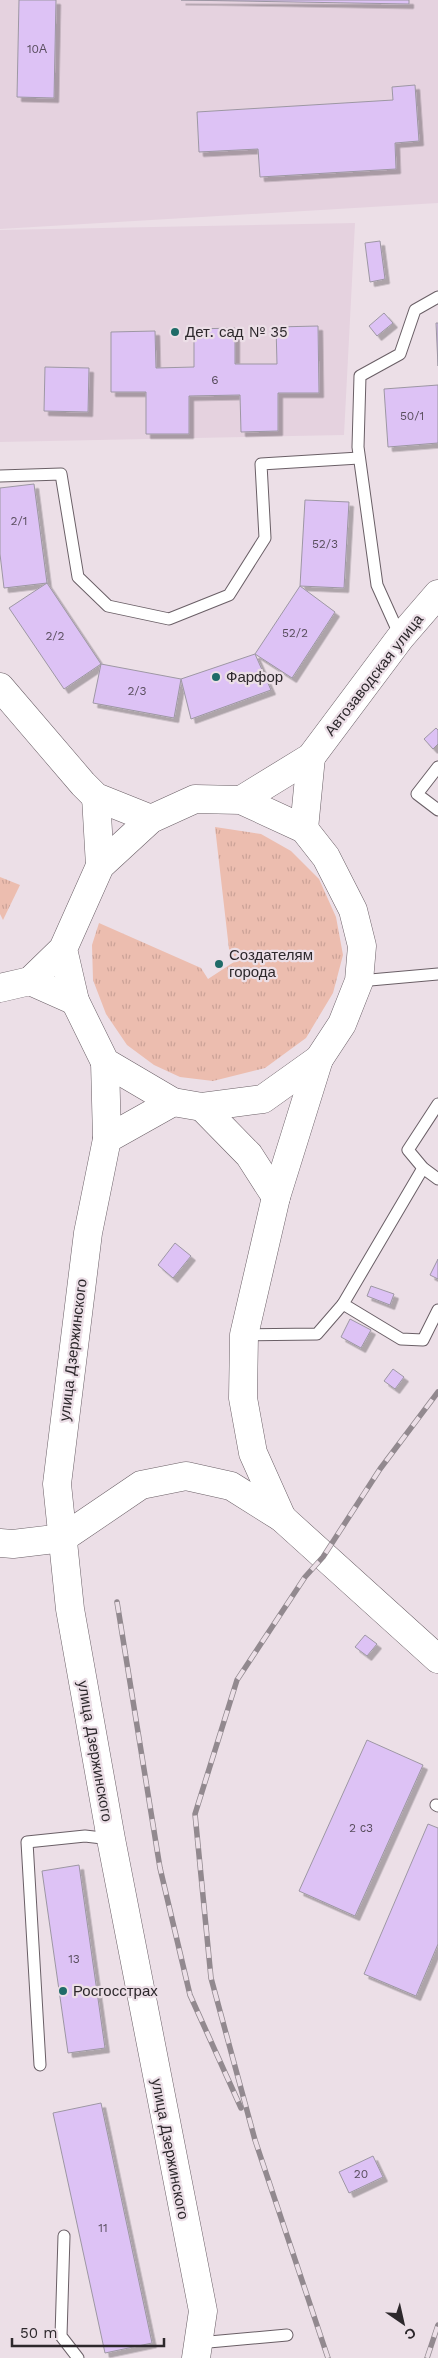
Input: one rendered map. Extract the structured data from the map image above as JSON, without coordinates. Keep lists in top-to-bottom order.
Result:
{
  "streets": {
    "main road": ["Автозаводская улица", "улица Дзержинского"]
  },
  "places": [
    "Дет. сад № 35",
    "Фарфор",
    "Создателям города",
    "Росгосстрах"
  ],
  "house_numbers": [
    "10А",
    "6",
    "50/1",
    "2/1",
    "52/3",
    "52/2",
    "2/2",
    "2/3",
    "2 с3",
    "13",
    "20",
    "11"
  ],
  "scale_bar": "50 m",
  "north": "bottom right"
}
